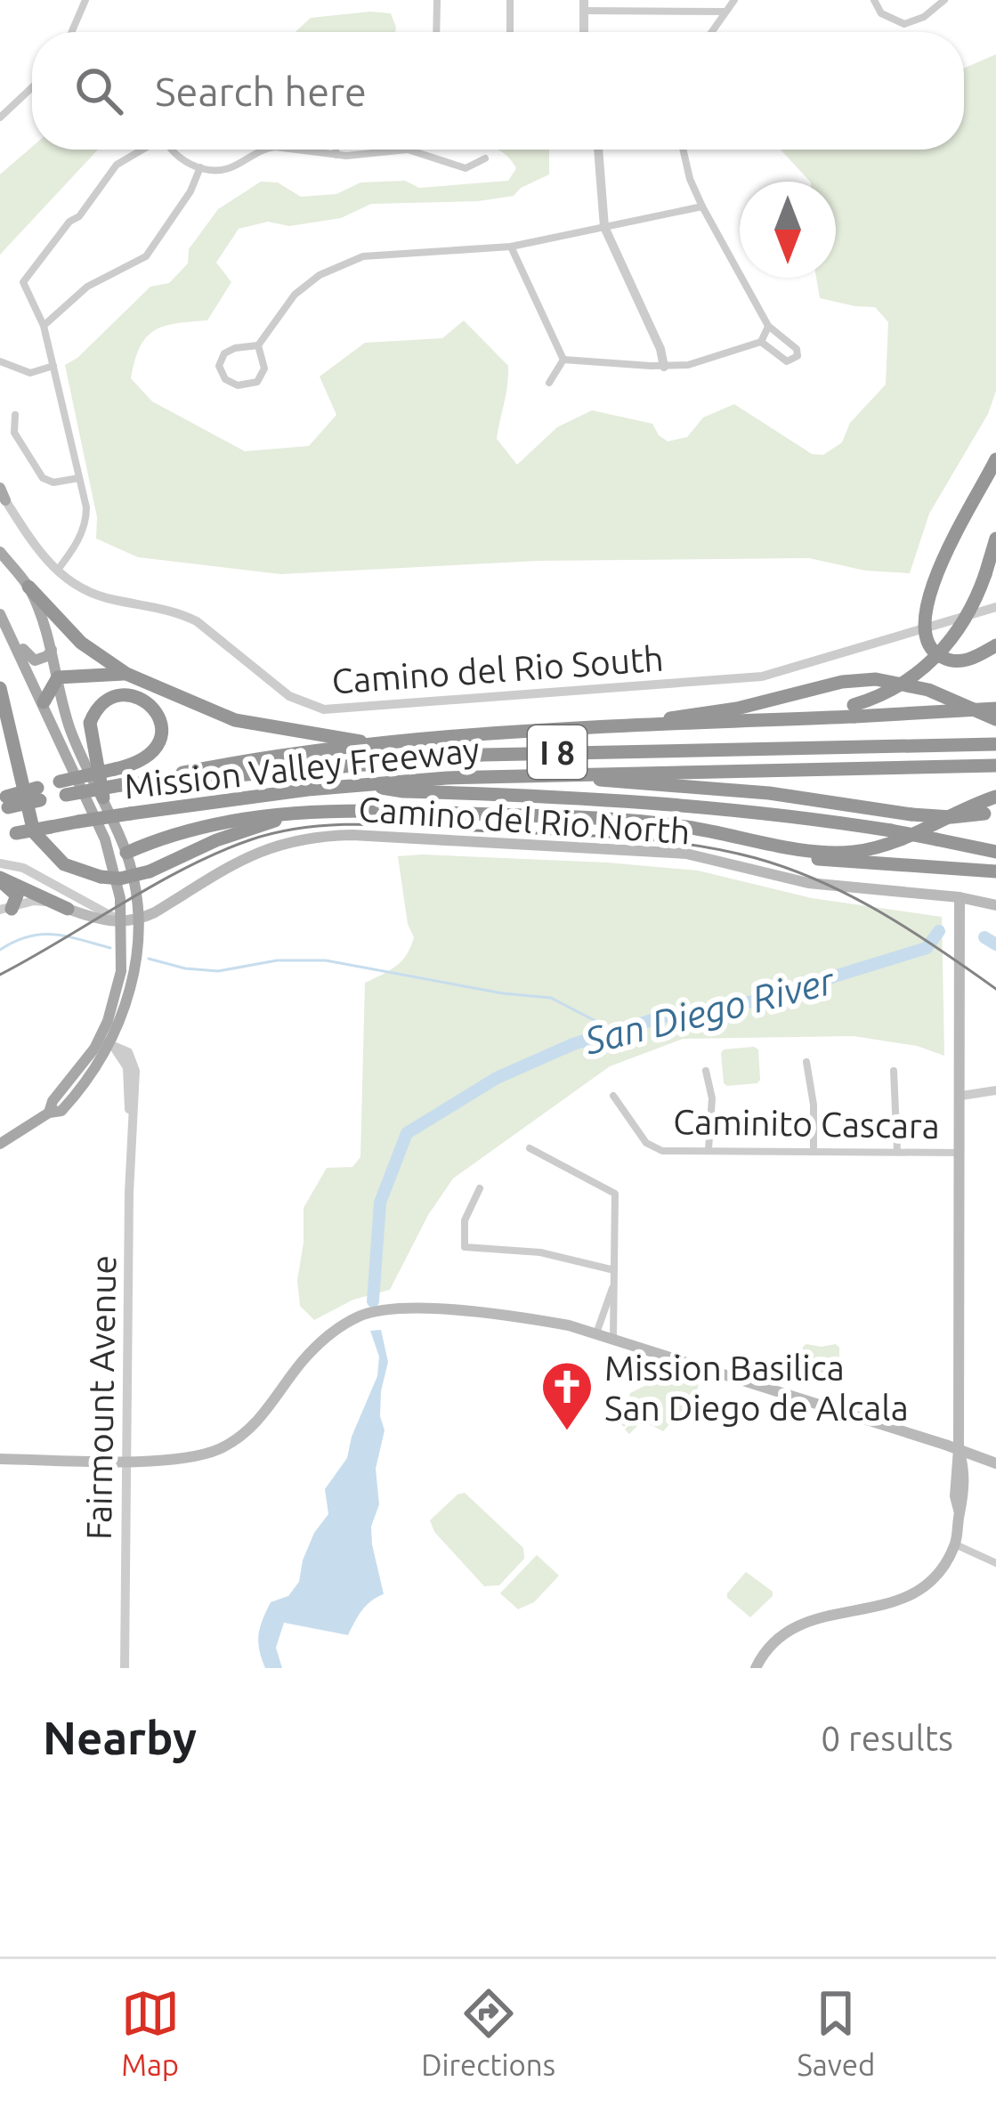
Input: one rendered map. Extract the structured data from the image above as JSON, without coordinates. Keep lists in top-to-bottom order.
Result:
{
  "streets": {
    "highway": ["I 8", "Mission Valley Freeway"],
    "main road": ["Camino del Rio North"],
    "street": ["Camino del Rio South", "Caminito Cascara", "Fairmount Avenue"]
  },
  "water": ["San Diego River"],
  "places": {
    "church": ["Mission Basilica San Diego de Alcala"]
  },
  "north": "bottom",
  "page": {
    "search": "Search here",
    "heading": ["Nearby", "0 results"],
    "nav": ["Map", "Directions", "Saved"]
  }
}
